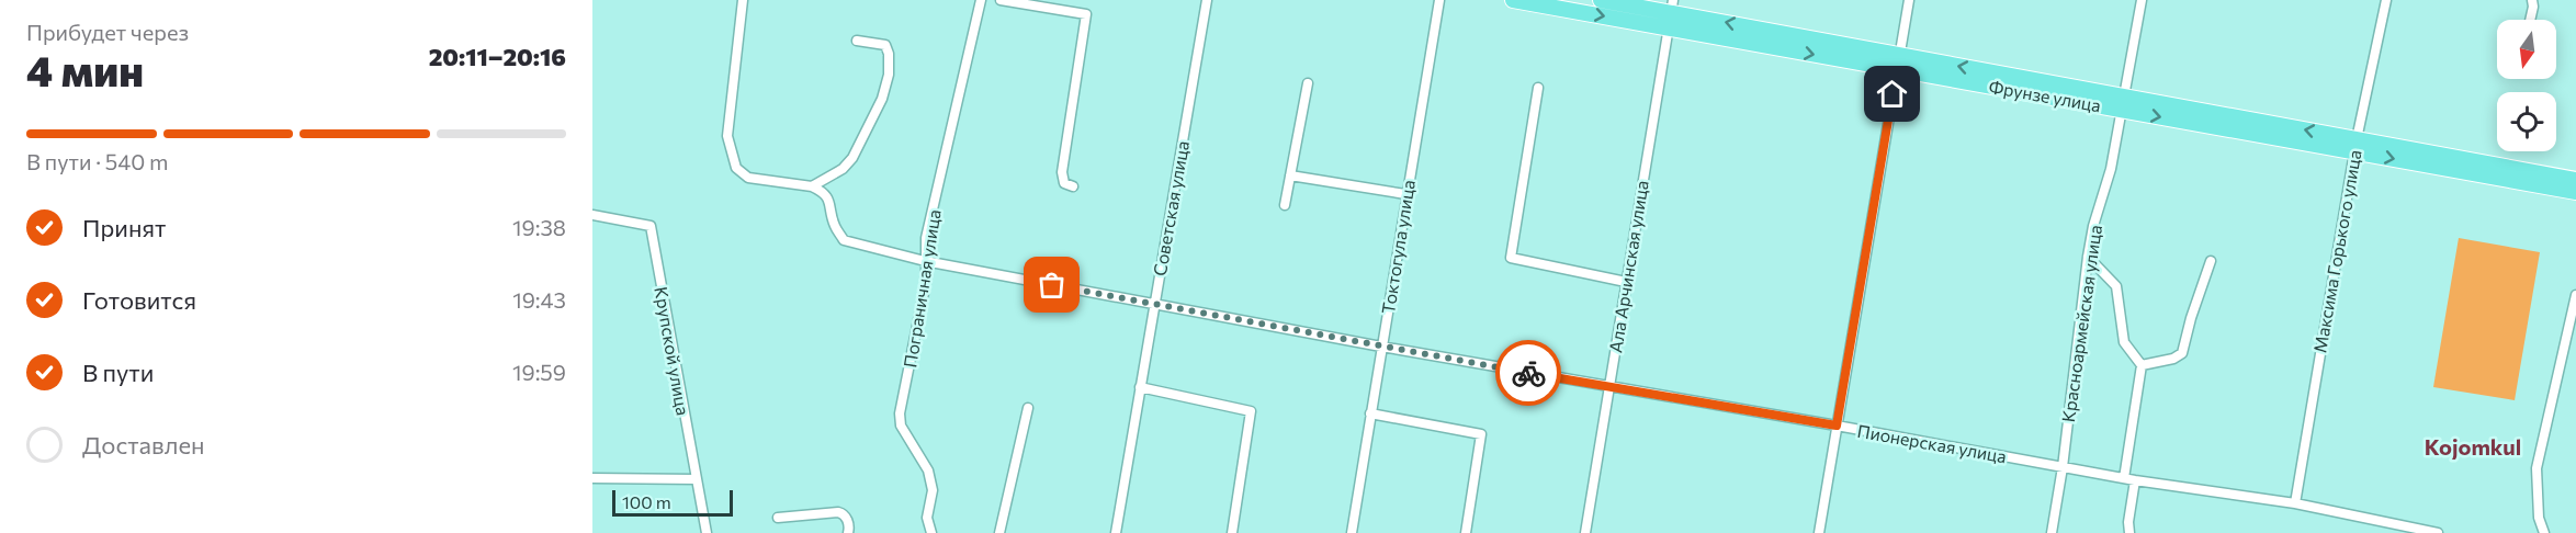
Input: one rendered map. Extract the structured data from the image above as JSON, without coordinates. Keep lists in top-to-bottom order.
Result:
{
  "streets": {
    "main road": ["Фрунзе улица"],
    "street": [
      "Советская улица",
      "Токтогула улица",
      "Максима Горького улица",
      "Ала Арчинская улица",
      "Пограничная улица",
      "Красноармейская улица",
      "Крупской улица",
      "Пионерская улица"
    ]
  },
  "crossings": [
    ["Фрунзе улица", "Максима Горького улица"],
    ["Фрунзе улица", "Ала Арчинская улица"],
    ["Фрунзе улица", "Красноармейская улица"],
    ["Советская улица", "Пионерская улица"],
    ["Токтогула улица", "Пионерская улица"],
    ["Максима Горького улица", "Пионерская улица"],
    ["Ала Арчинская улица", "Пионерская улица"],
    ["Пограничная улица", "Пионерская улица"],
    ["Красноармейская улица", "Пионерская улица"]
  ],
  "districts": ["Kojomkul"],
  "scale_bar": "100 m",
  "north": "bottom",
  "page": {
    "heading": ["4 мин", "Прибудет через", "20:11–20:16"],
    "bar": "В пути · 540 m",
    "list": [
      ["Принят", "19:38"],
      ["Готовится", "19:43"],
      ["В пути", "19:59"],
      "Доставлен"
    ],
    "scale": "100 m"
  }
}
